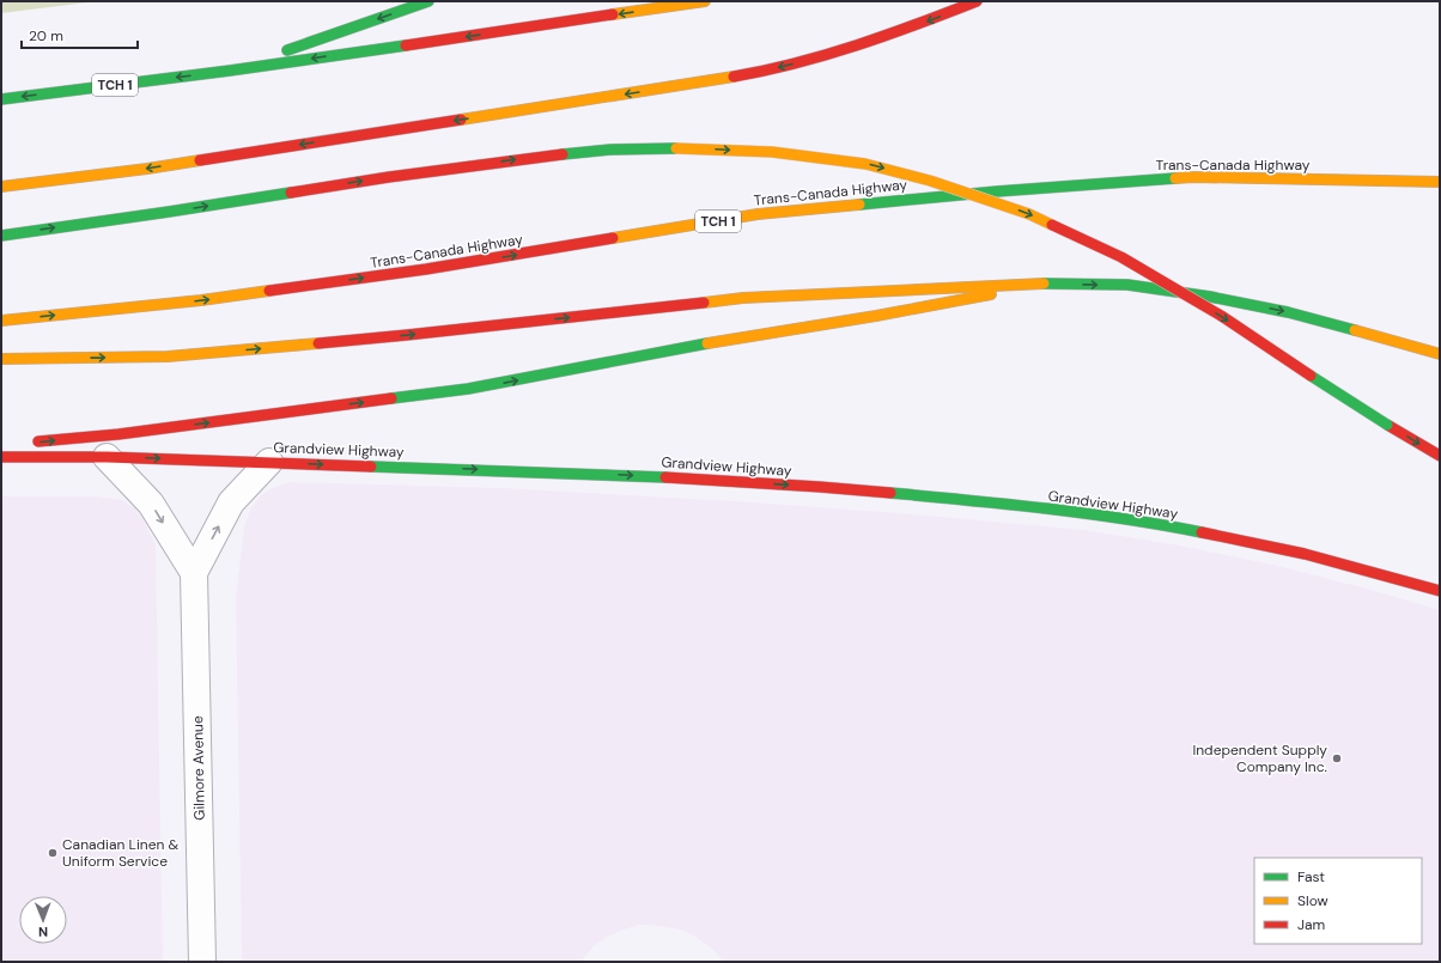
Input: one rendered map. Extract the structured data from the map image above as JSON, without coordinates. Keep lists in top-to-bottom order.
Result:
{
  "streets": {
    "main road": ["TCH 1", "Trans-Canada Highway", "Grandview Highway"],
    "street": ["Gilmore Avenue"]
  },
  "crossings": [
    ["Grandview Highway", "Gilmore Avenue"]
  ],
  "places": ["Independent Supply Company Inc.", "Canadian Linen & Uniform Service"],
  "legend": ["Fast", "Slow", "Jam"],
  "scale_bar": "20 m",
  "north": "bottom"
}
